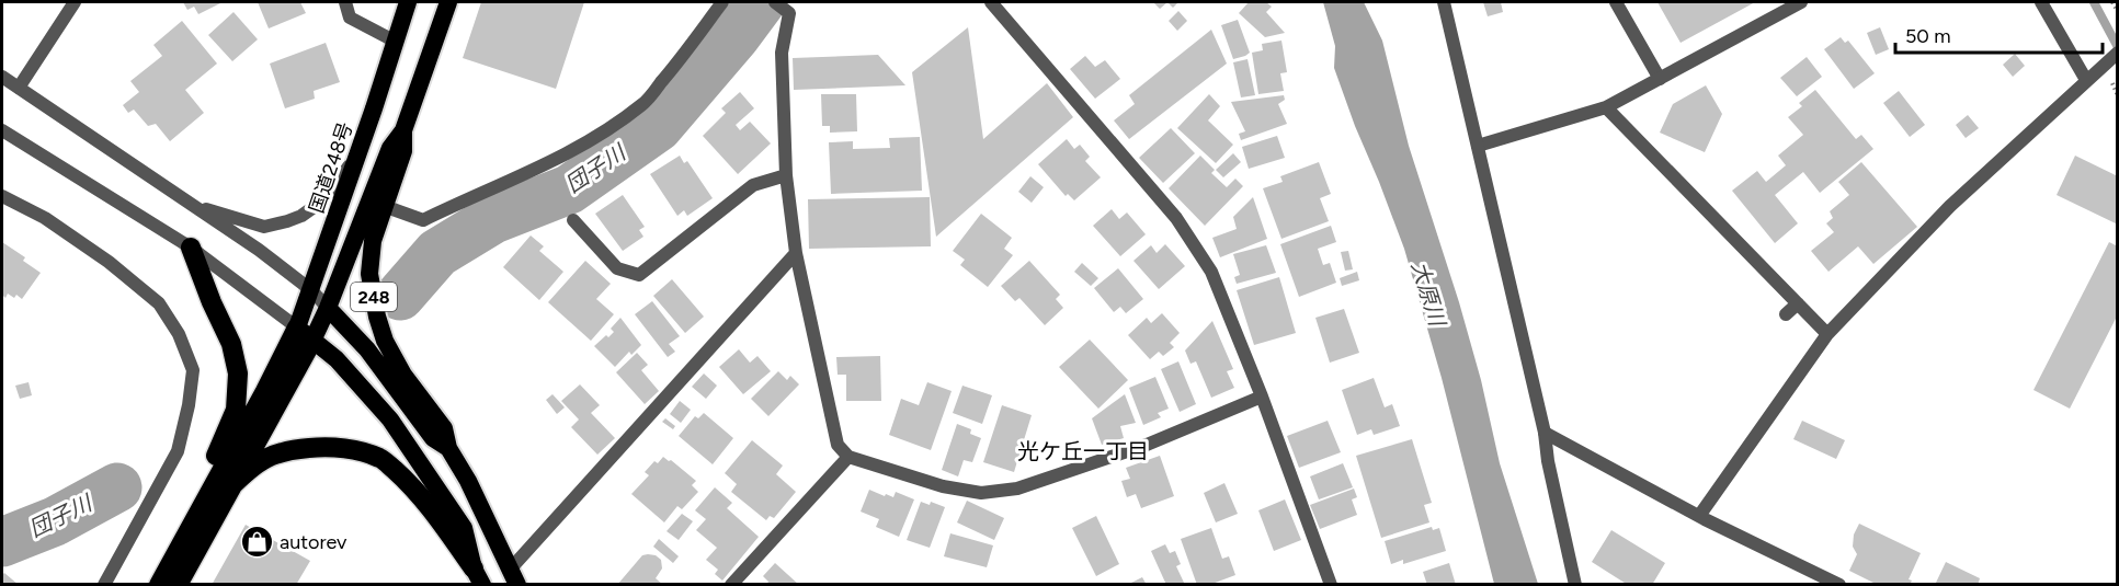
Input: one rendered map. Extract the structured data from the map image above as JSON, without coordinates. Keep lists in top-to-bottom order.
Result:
{
  "streets": {
    "highway": ["国道248号", "248"]
  },
  "districts": ["光ケ丘一丁目"],
  "water": ["団子川", "大原川"],
  "places": {
    "shop": ["autorev"]
  },
  "scale_bar": "50 m"
}
